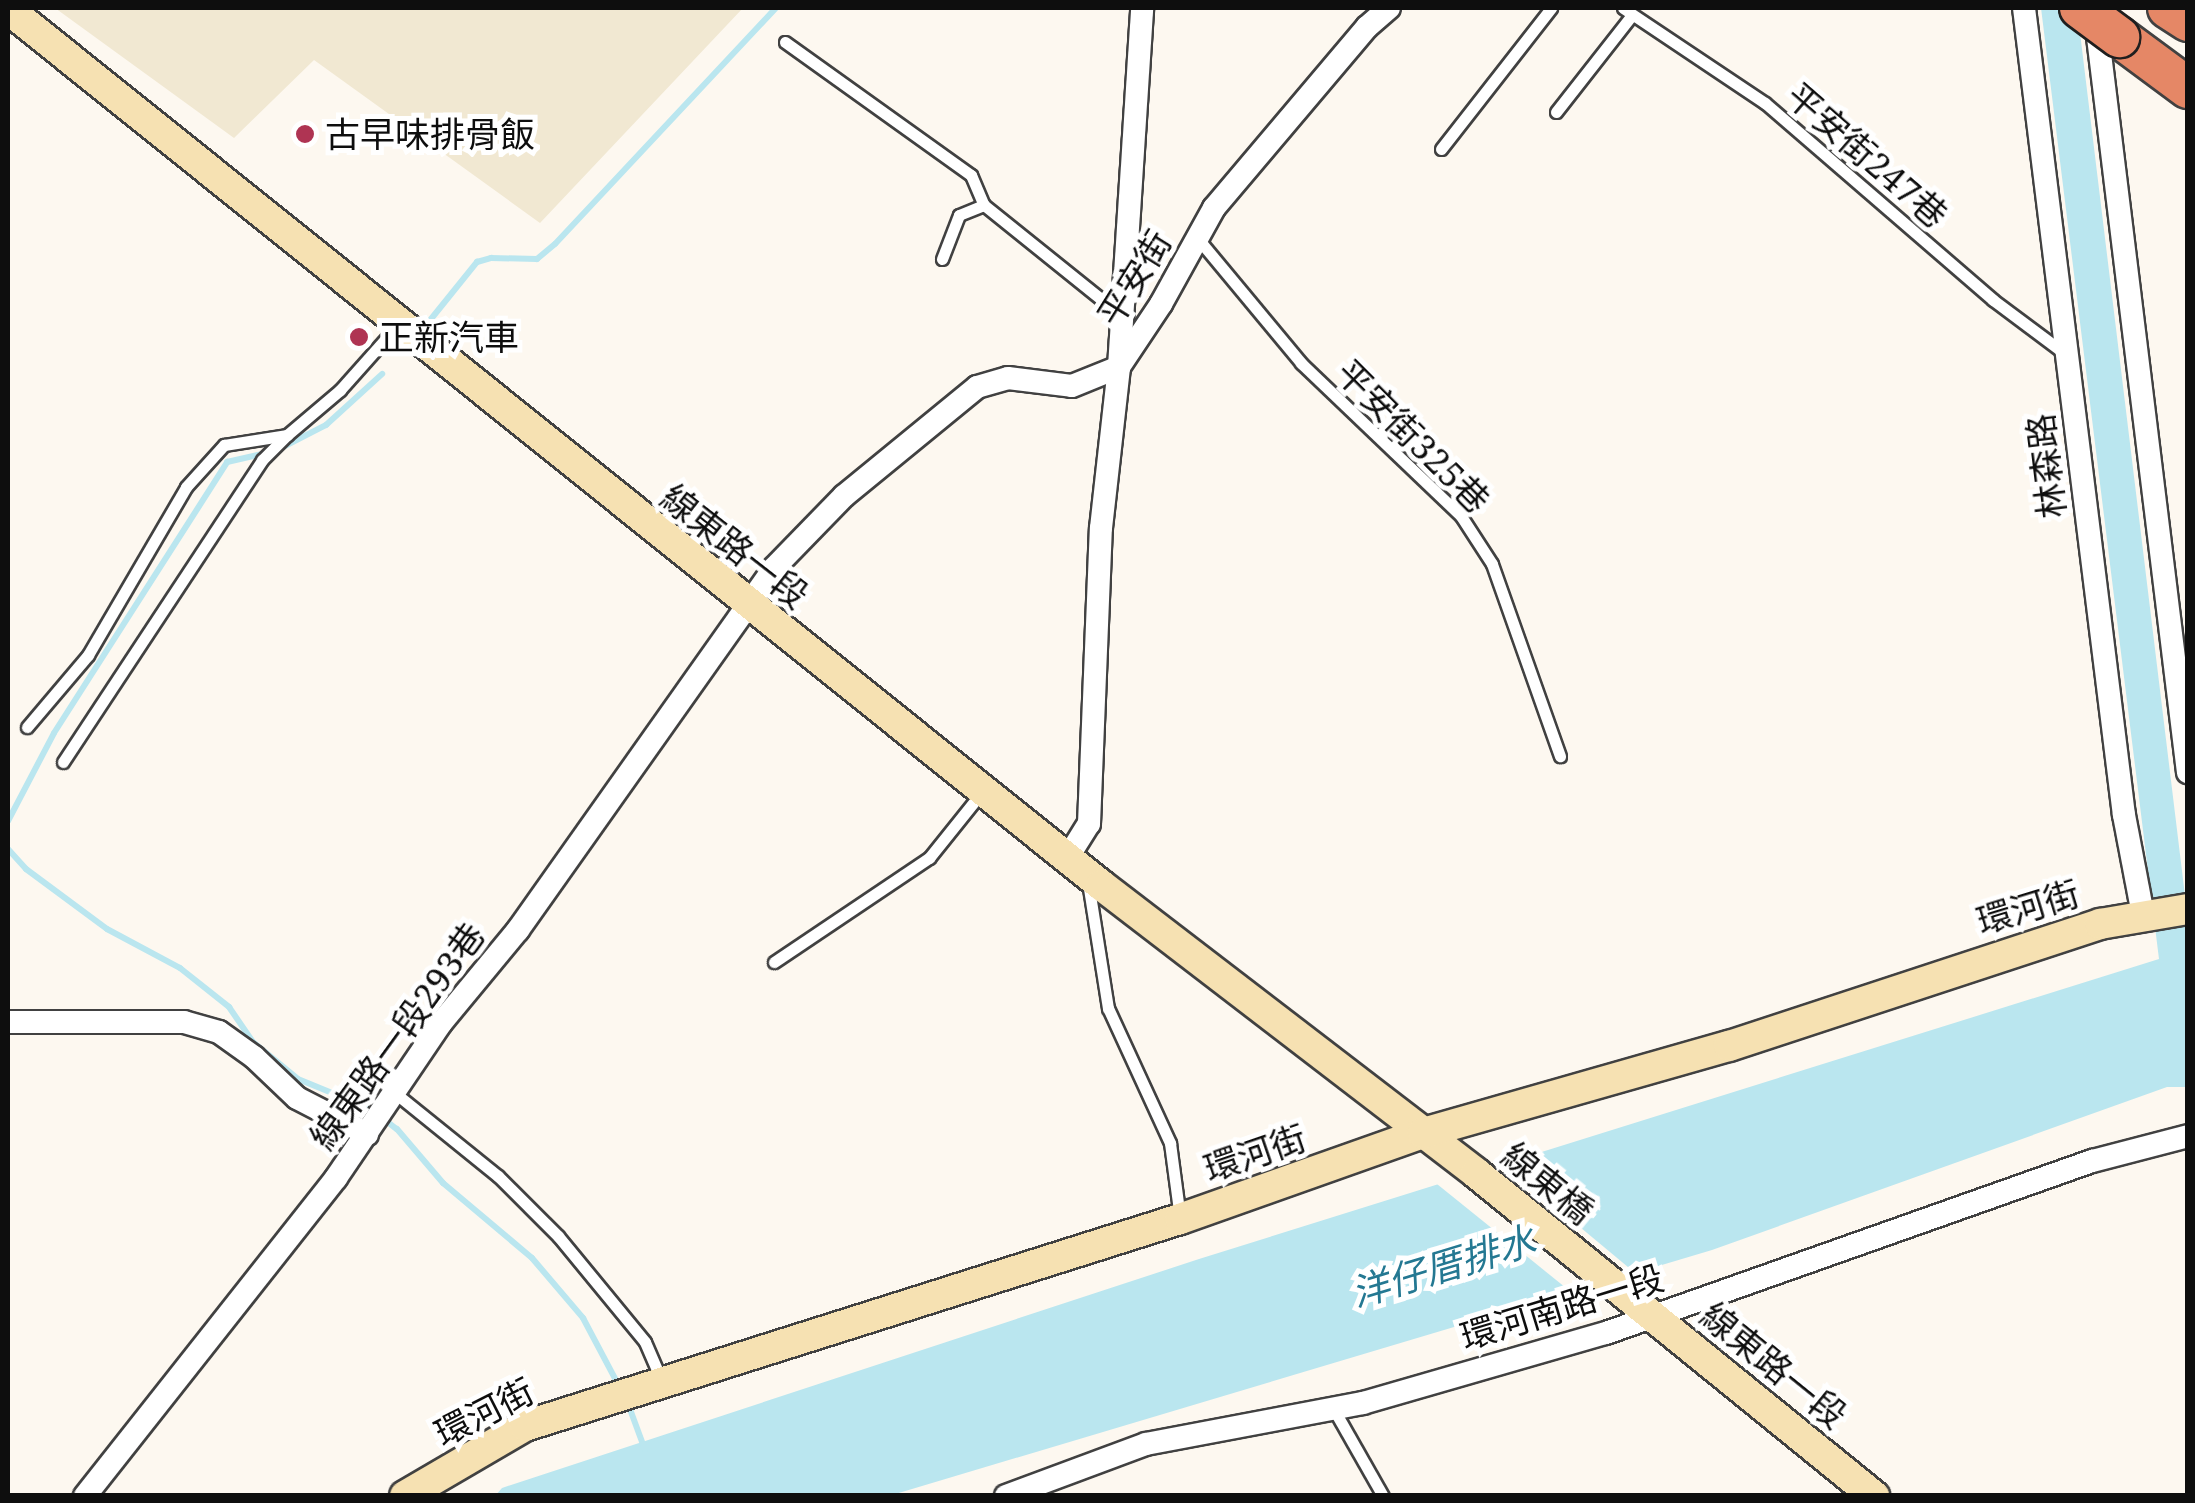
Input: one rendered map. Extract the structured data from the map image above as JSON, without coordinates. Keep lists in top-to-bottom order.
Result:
{
  "streets": {
    "main road": ["線東路一段", "環河街", "線東橋"],
    "street": [
      "平安街",
      "林森路",
      "線東路一段293巷",
      "環河南路一段"
    ],
    "lane": ["平安街247巷", "平安街325巷"]
  },
  "crossings": [
    ["平安街247巷", "林森路"],
    ["平安街", "平安街325巷"],
    ["平安街", "線東路一段"],
    ["平安街", "線東路一段293巷"],
    ["林森路", "環河街"],
    ["線東路一段", "環河街"],
    ["線東路一段", "線東路一段293巷"],
    ["線東路一段", "線東橋"],
    ["線東路一段", "環河南路一段"],
    ["環河街", "線東橋"]
  ],
  "water": ["洋仔厝排水"],
  "places": ["古早味排骨飯", "正新汽車"]
}
